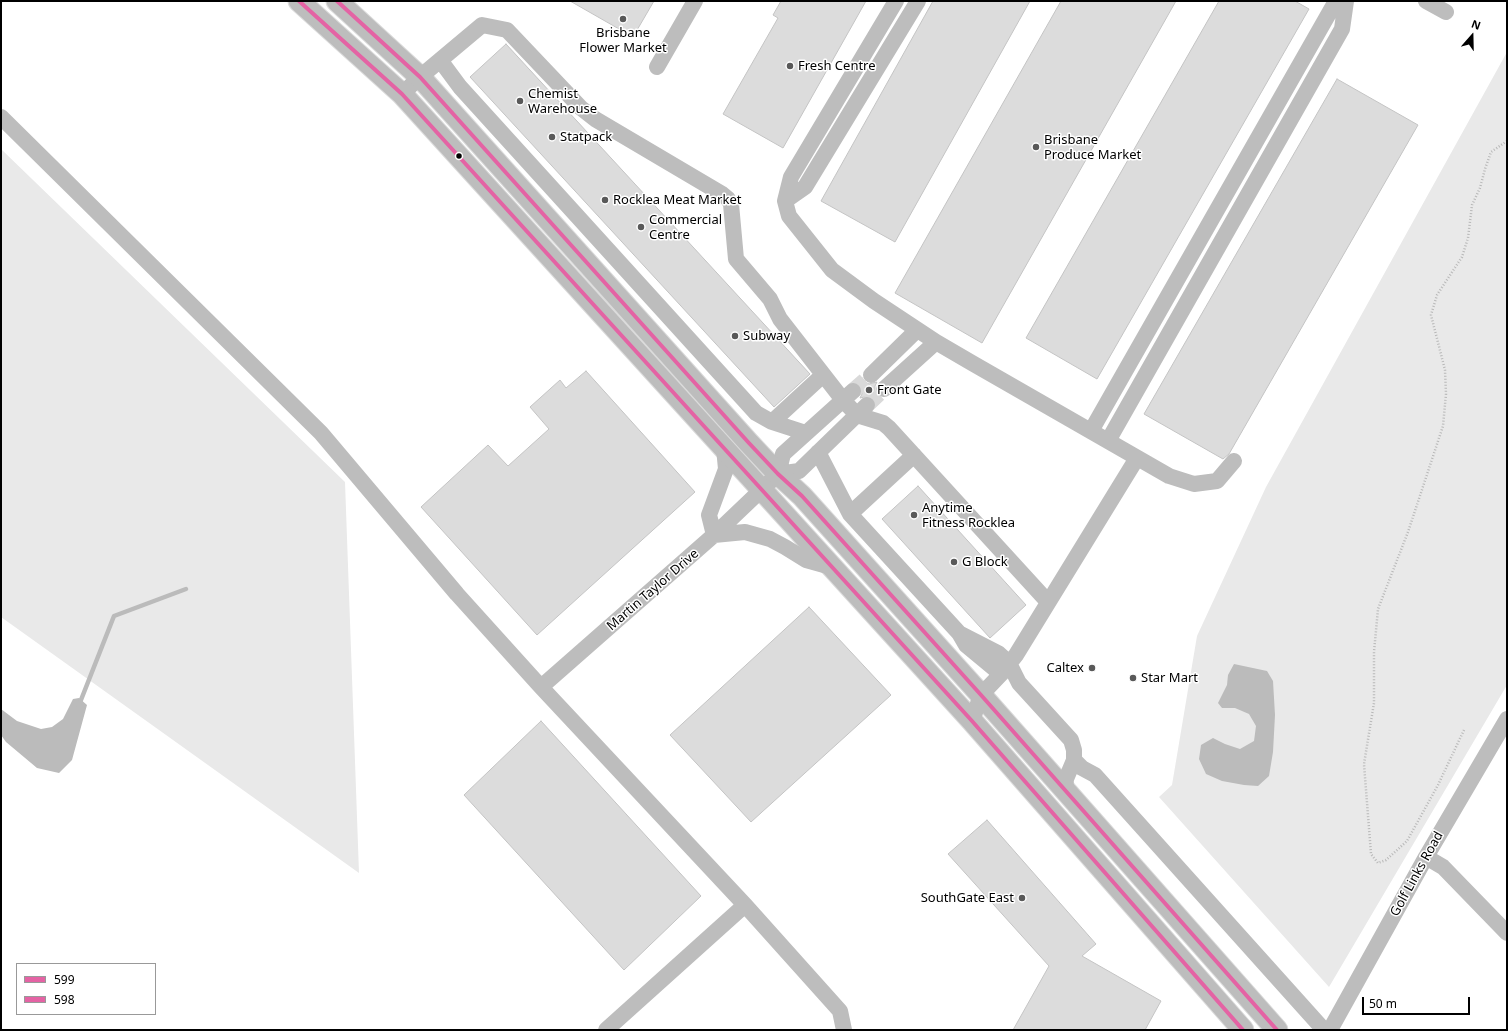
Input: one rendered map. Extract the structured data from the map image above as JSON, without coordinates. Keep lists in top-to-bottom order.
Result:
{
  "streets": {
    "street": ["Martin Taylor Drive", "Golf Links Road"]
  },
  "places": [
    "Brisbane Flower Market",
    "Fresh Centre",
    "Chemist Warehouse",
    "Statpack",
    "Brisbane Produce Market",
    "Rocklea Meat Market",
    "Commercial Centre",
    "Subway",
    "Front Gate",
    "Anytime Fitness Rocklea",
    "G Block",
    "Caltex",
    "Star Mart",
    "SouthGate East"
  ],
  "lines": ["transit line 599", "transit line 598"],
  "legend": ["599", "598"],
  "scale_bar": "50 m",
  "north": "top"
}
